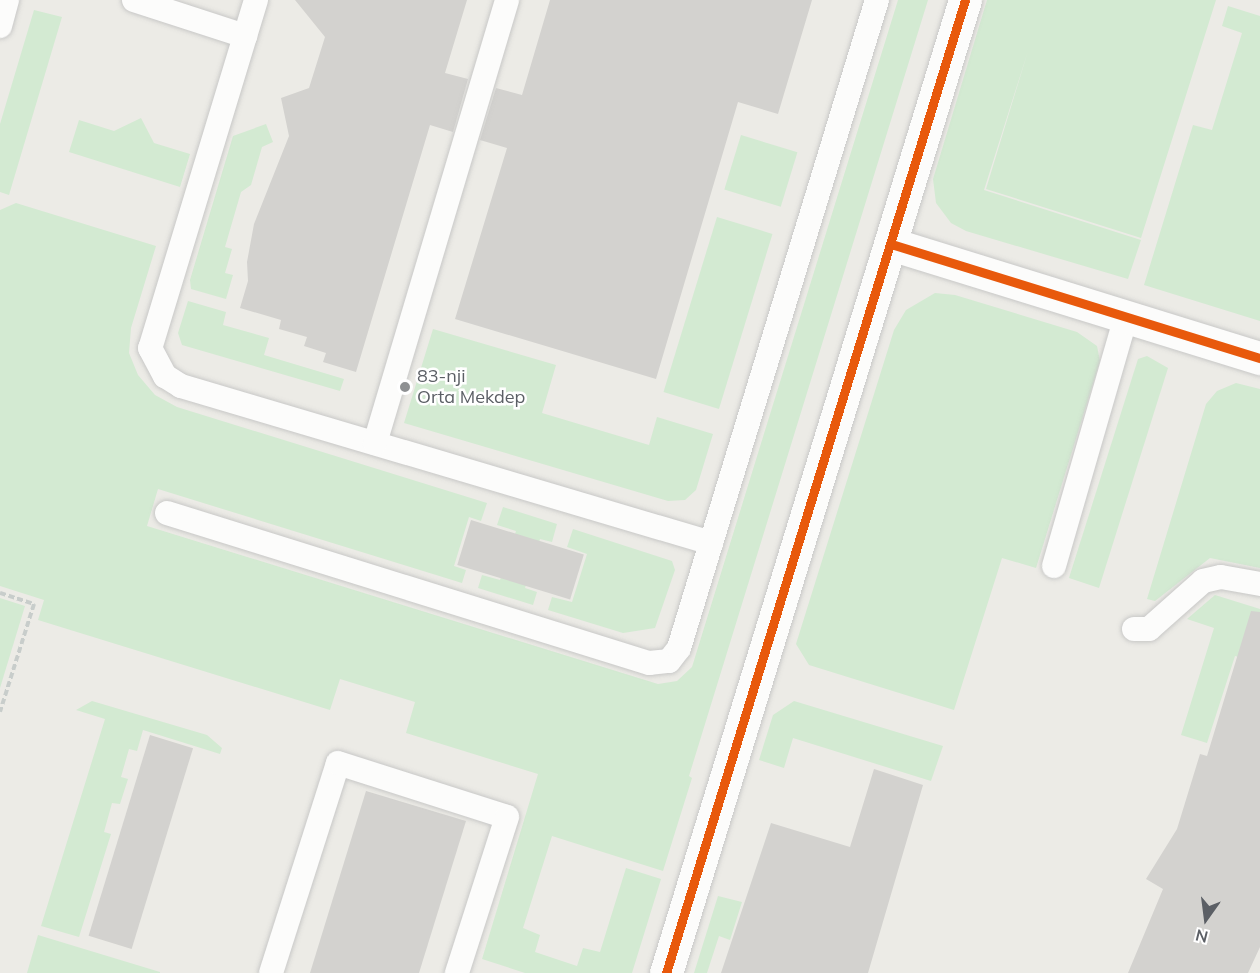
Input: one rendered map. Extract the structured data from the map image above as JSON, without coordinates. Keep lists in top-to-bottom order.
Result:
{
  "places": ["83-nji Orta Mekdep"],
  "north": "bottom"
}
